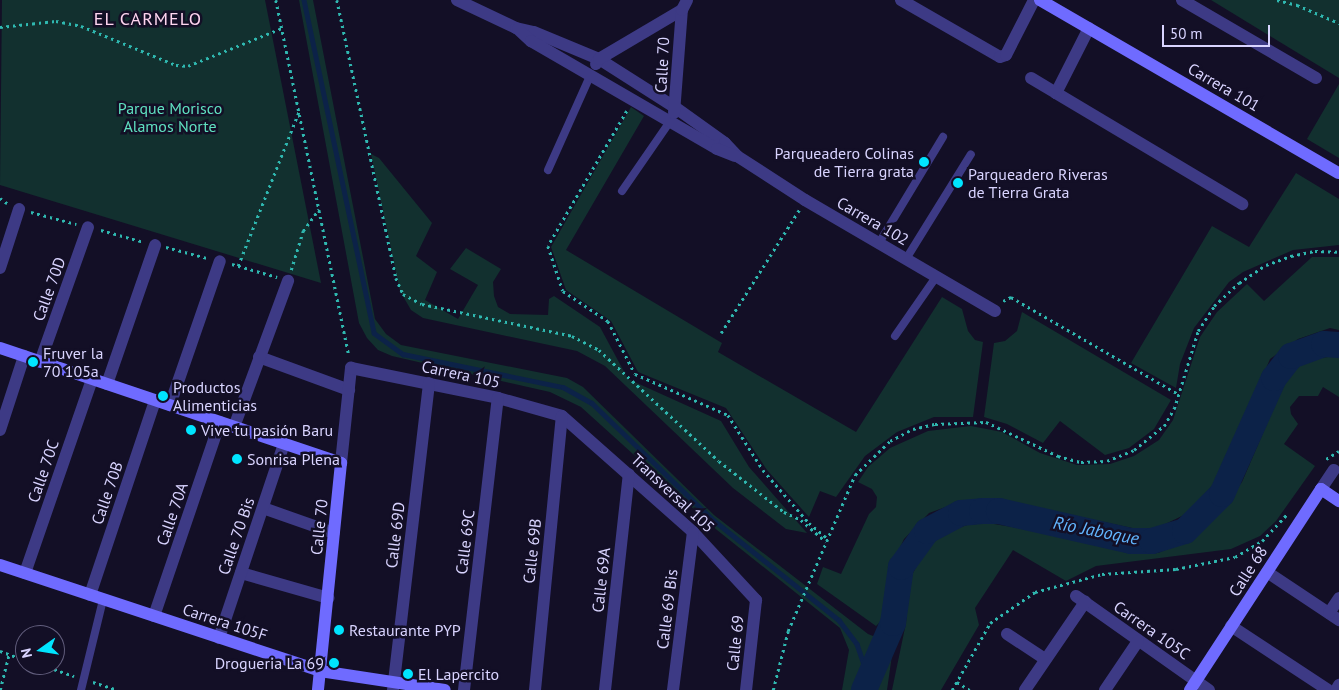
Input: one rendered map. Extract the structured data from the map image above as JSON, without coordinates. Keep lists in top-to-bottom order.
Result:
{
  "streets": {
    "street": [
      "Calle 70",
      "Carrera 101",
      "Carrera 102",
      "Calle 70D",
      "Carrera 105",
      "Calle 70C",
      "Calle 70B",
      "Transversal 105",
      "Calle 70A",
      "Calle 69D",
      "Calle 70 Bis",
      "Calle 69C",
      "Calle 69B",
      "Calle 68",
      "Calle 69A",
      "Calle 69 Bis",
      "Carrera 105F",
      "Carrera 105C",
      "Calle 69"
    ]
  },
  "crossings": [
    ["Calle 70", "Carrera 102"],
    ["Calle 70", "Carrera 105"],
    ["Calle 70", "Carrera 105F"],
    ["Carrera 105", "Transversal 105"],
    ["Carrera 105", "Calle 69D"],
    ["Carrera 105", "Calle 69C"],
    ["Carrera 105", "Calle 69B"],
    ["Calle 70C", "Carrera 105F"],
    ["Calle 70B", "Carrera 105F"],
    ["Transversal 105", "Calle 69B"],
    ["Transversal 105", "Calle 69A"],
    ["Transversal 105", "Calle 69 Bis"],
    ["Transversal 105", "Calle 69"],
    ["Calle 70A", "Carrera 105F"],
    ["Calle 69D", "Carrera 105F"],
    ["Calle 70 Bis", "Carrera 105F"],
    ["Calle 68", "Carrera 105C"]
  ],
  "districts": ["EL CARMELO"],
  "water": ["Río Jaboque"],
  "parks": ["Parque Morisco Alamos Norte"],
  "places": [
    "Parqueadero Colinas de Tierra grata",
    "Parqueadero Riveras de Tierra Grata",
    "Fruver la 70 105a",
    "Productos Alimenticias",
    "Vive tu pasión Baru",
    "Sonrisa Plena",
    "Restaurante PYP",
    "Drogueria La 69",
    "El Lapercito"
  ],
  "scale_bar": "50 m",
  "north": "left"
}
